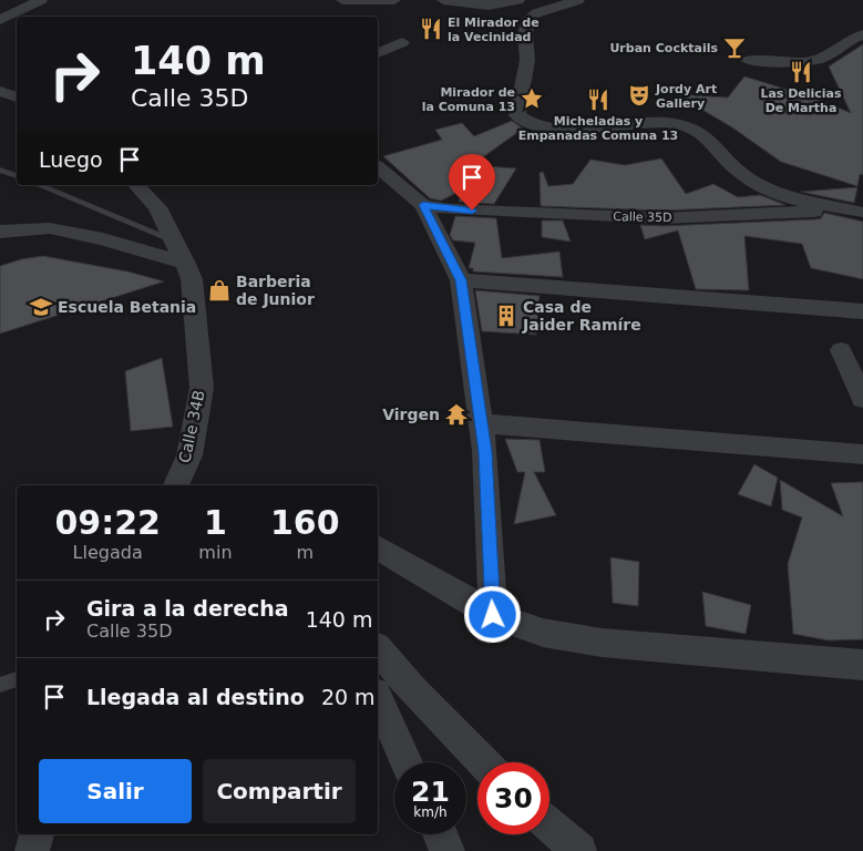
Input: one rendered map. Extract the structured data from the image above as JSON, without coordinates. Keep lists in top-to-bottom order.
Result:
{
  "streets": {
    "street": ["Calle 35D", "Calle 34B"]
  },
  "places": {
    "restaurant": ["El Mirador de la Vecinidad", "Las Delicias De Martha", "Micheladas y Empanadas Comuna 13"],
    "bar": ["Urban Cocktails"],
    "theatre": ["Jordy Art Gallery"],
    "place": ["Mirador de la Comuna 13"],
    "shop": ["Barberia de Junior"],
    "school or university": ["Escuela Betania"],
    "building": ["Casa de Jaider Ramíre"],
    "temple": ["Virgen"]
  },
  "page": {
    "turn": ["140 m", "Calle 35D"],
    "then": "Luego",
    "eta": [
      "09:22",
      "Llegada",
      "1",
      "min",
      "160",
      "m"
    ],
    "list": [
      {
        "name": "Gira a la derecha",
        "note": "Calle 35D",
        "value": "140 m"
      },
      {
        "name": "Llegada al destino",
        "value": "20 m"
      }
    ],
    "buttons": ["Salir", "Compartir"],
    "speed": "21 km/h",
    "limit": "30"
  }
}
